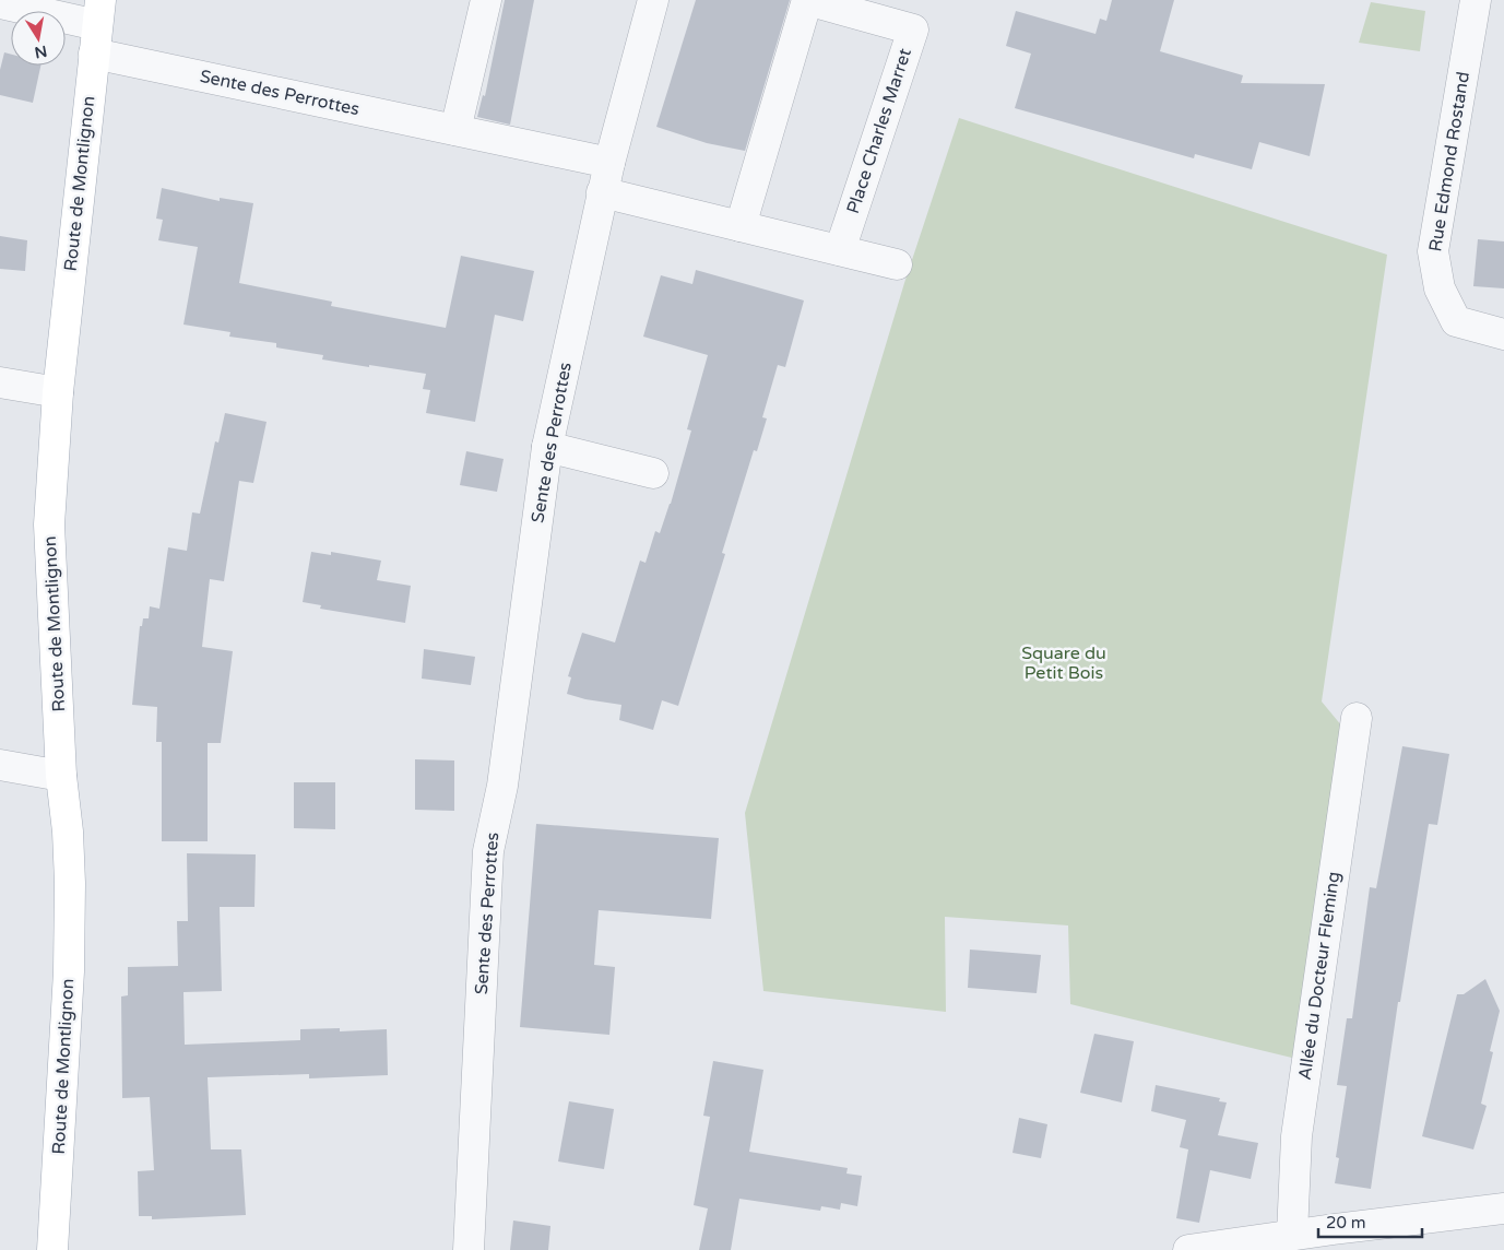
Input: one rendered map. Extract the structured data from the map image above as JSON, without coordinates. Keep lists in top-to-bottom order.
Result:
{
  "streets": {
    "main road": ["Route de Montlignon"],
    "street": [
      "Sente des Perrottes",
      "Place Charles Marret",
      "Rue Edmond Rostand",
      "Allée du Docteur Fleming"
    ]
  },
  "crossings": [
    ["Sente des Perrottes", "Route de Montlignon"]
  ],
  "parks": ["Square du Petit Bois"],
  "scale_bar": "20 m",
  "north": "bottom"
}
